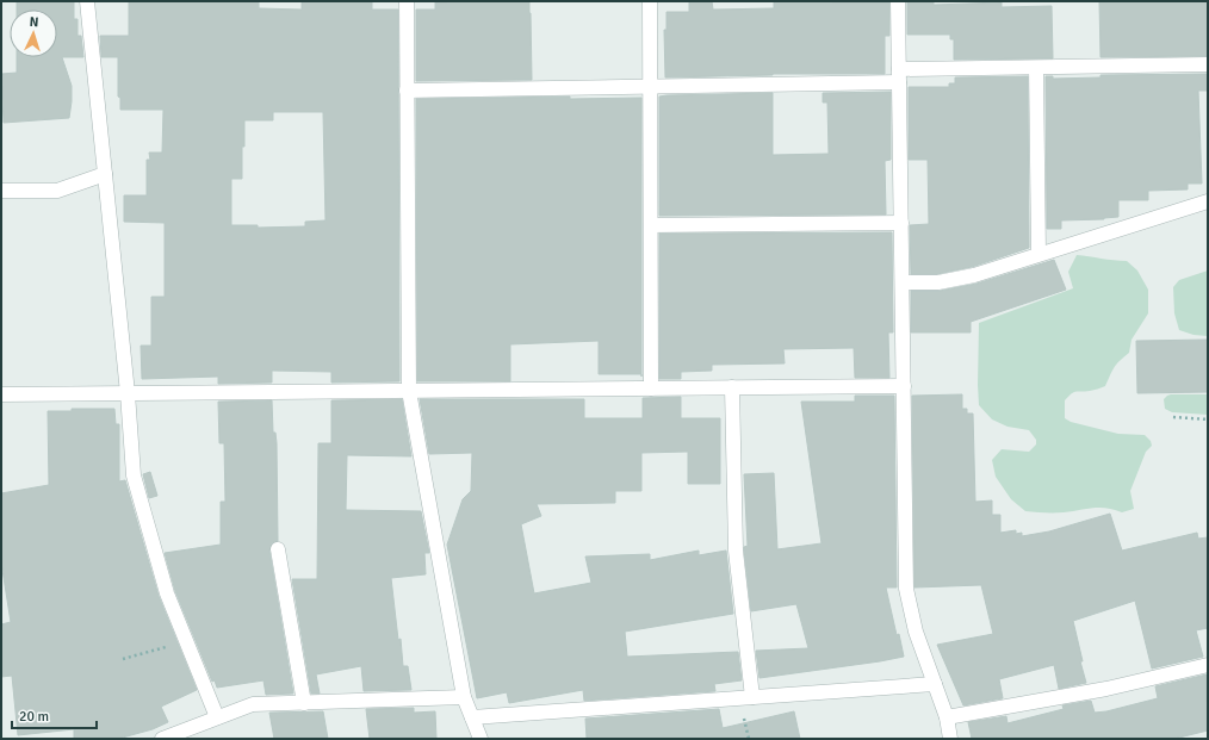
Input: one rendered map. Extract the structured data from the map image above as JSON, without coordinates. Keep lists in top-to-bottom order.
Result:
{
  "scale_bar": "20 m",
  "north": "top"
}
